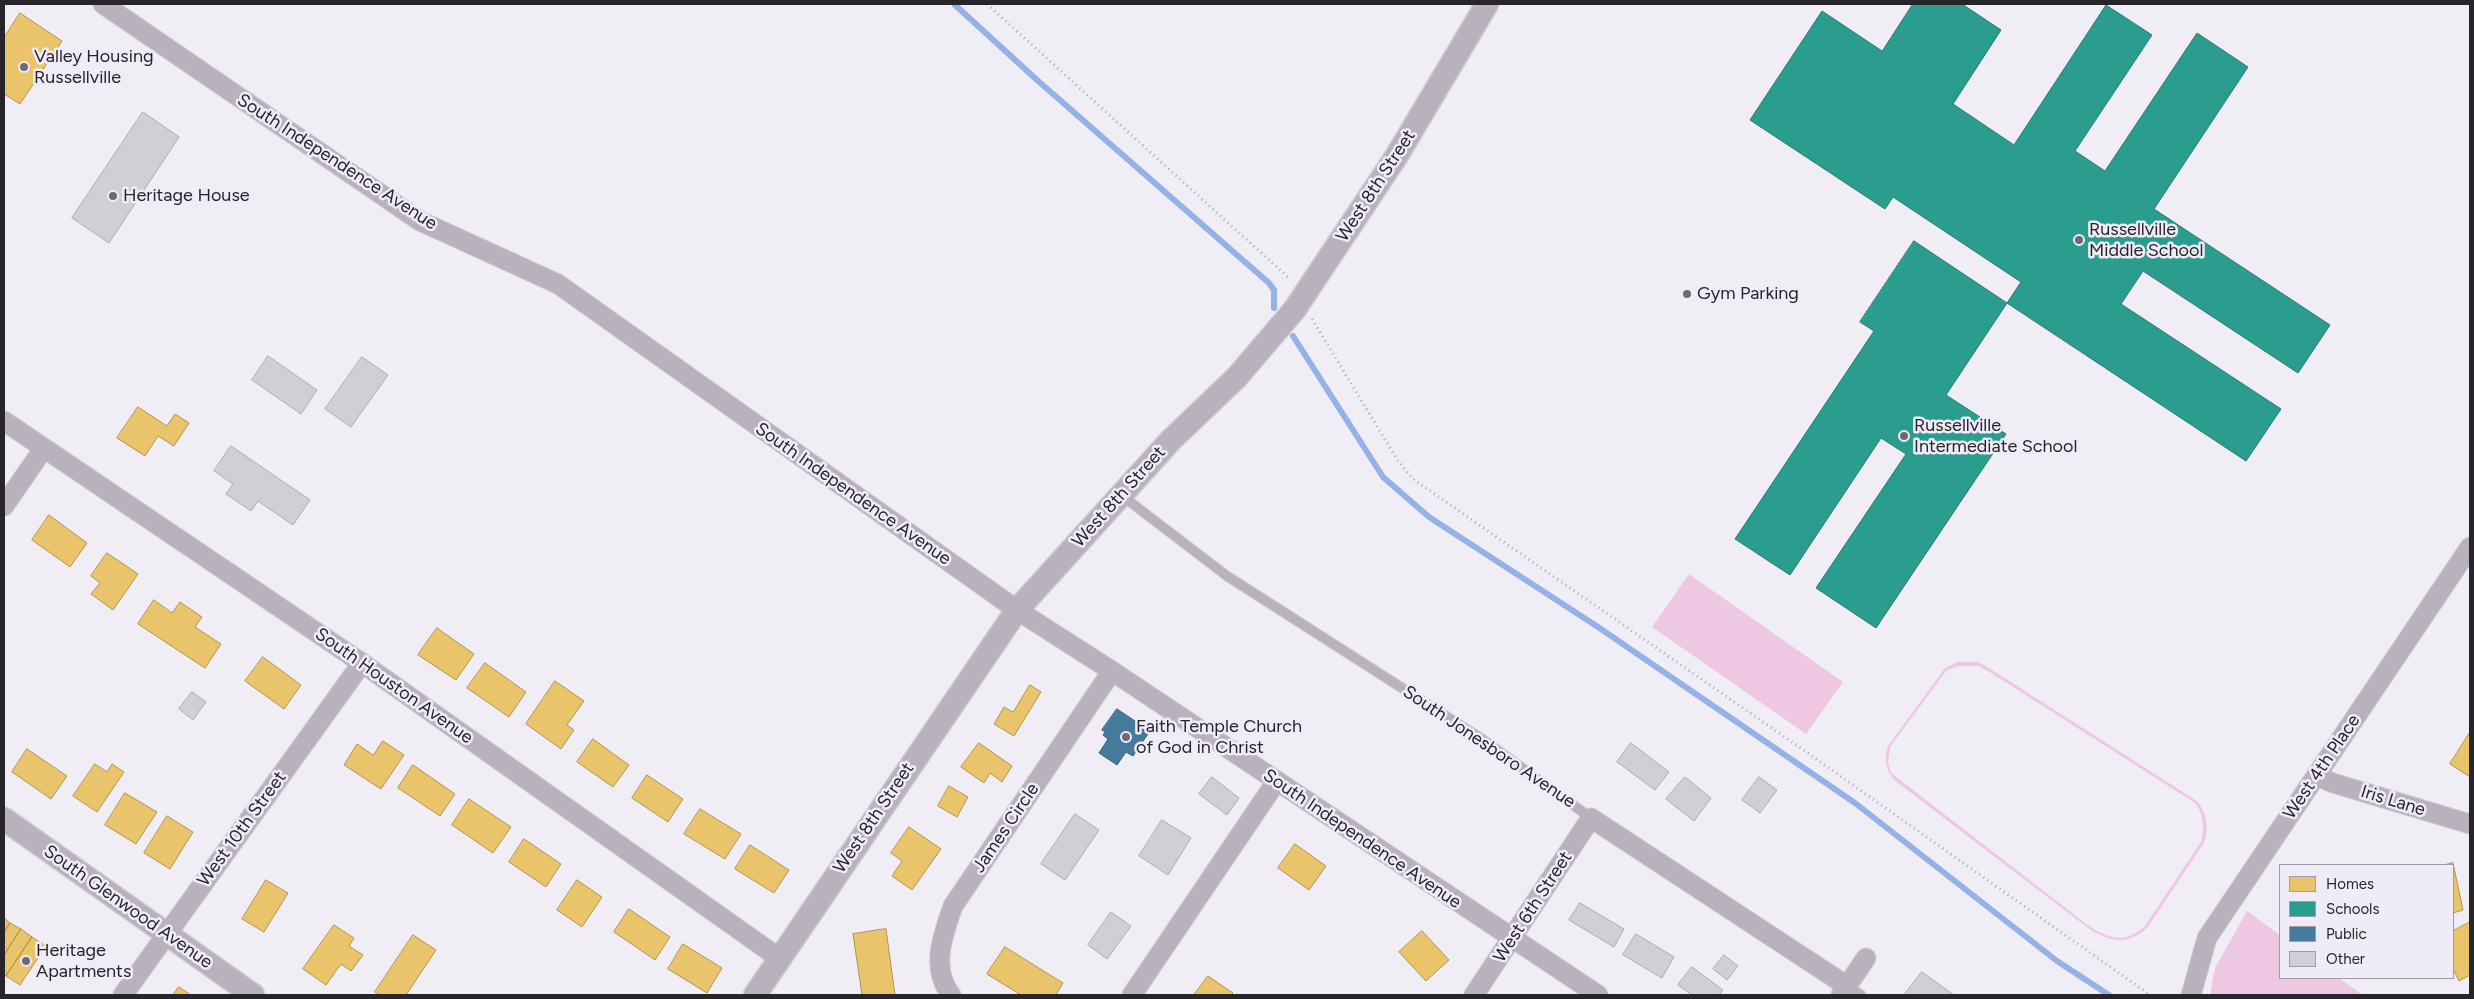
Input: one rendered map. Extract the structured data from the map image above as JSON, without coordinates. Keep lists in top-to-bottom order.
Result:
{
  "streets": {
    "street": [
      "South Independence Avenue",
      "West 8th Street",
      "South Houston Avenue",
      "South Jonesboro Avenue",
      "West 4th Place",
      "Iris Lane",
      "James Circle",
      "West 10th Street",
      "South Glenwood Avenue",
      "West 6th Street"
    ]
  },
  "crossings": [
    ["South Independence Avenue", "West 8th Street"],
    ["South Independence Avenue", "James Circle"],
    ["South Independence Avenue", "West 6th Street"],
    ["West 8th Street", "South Houston Avenue"],
    ["West 8th Street", "South Jonesboro Avenue"],
    ["South Houston Avenue", "West 10th Street"],
    ["South Jonesboro Avenue", "West 6th Street"],
    ["West 4th Place", "Iris Lane"],
    ["West 10th Street", "South Glenwood Avenue"]
  ],
  "places": [
    "Valley Housing Russellville",
    "Heritage House",
    "Russellville Middle School",
    "Gym Parking",
    "Russellville Intermediate School",
    "Faith Temple Church of God in Christ",
    "Heritage Apartments"
  ],
  "legend": [
    "Homes",
    "Schools",
    "Public",
    "Other"
  ]
}
